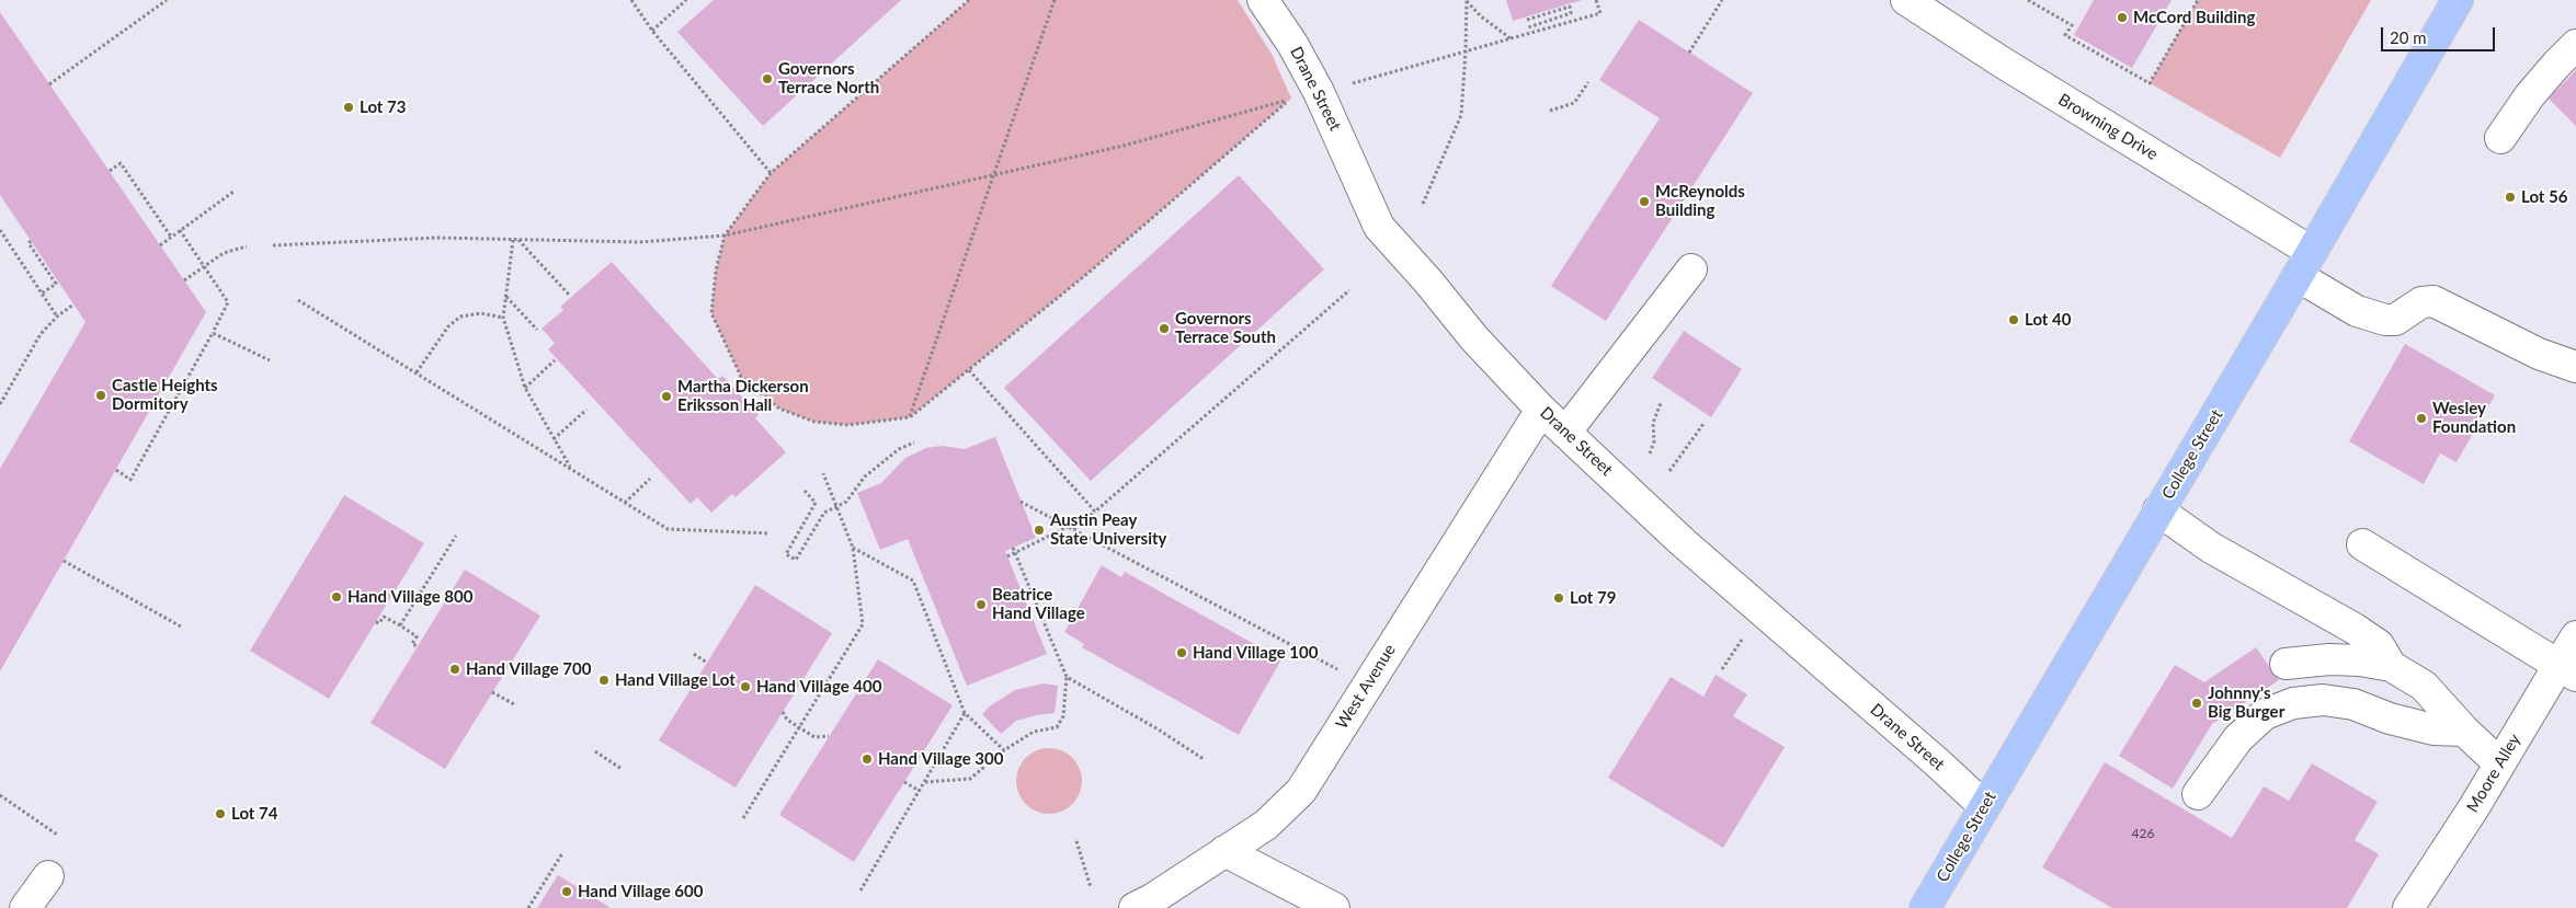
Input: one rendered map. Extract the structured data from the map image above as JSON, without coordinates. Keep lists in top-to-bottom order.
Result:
{
  "streets": {
    "main road": ["College Street"],
    "street": [
      "Drane Street",
      "Browning Drive",
      "West Avenue",
      "Moore Alley"
    ]
  },
  "crossings": [
    ["Drane Street", "College Street"],
    ["Drane Street", "West Avenue"],
    ["Browning Drive", "College Street"]
  ],
  "places": [
    "McCord Building",
    "Governors Terrace North",
    "Lot 73",
    "Lot 56",
    "McReynolds Building",
    "Lot 40",
    "Governors Terrace South",
    "Castle Heights Dormitory",
    "Martha Dickerson Eriksson Hall",
    "Wesley Foundation",
    "Austin Peay State University",
    "Hand Village 800",
    "Lot 79",
    "Beatrice Hand Village",
    "Hand Village 100",
    "Hand Village 700",
    "Hand Village Lot",
    "Hand Village 400",
    "Johnny's Big Burger",
    "Hand Village 300",
    "Lot 74",
    "Hand Village 600"
  ],
  "house_numbers": ["426"],
  "scale_bar": "20 m"
}
